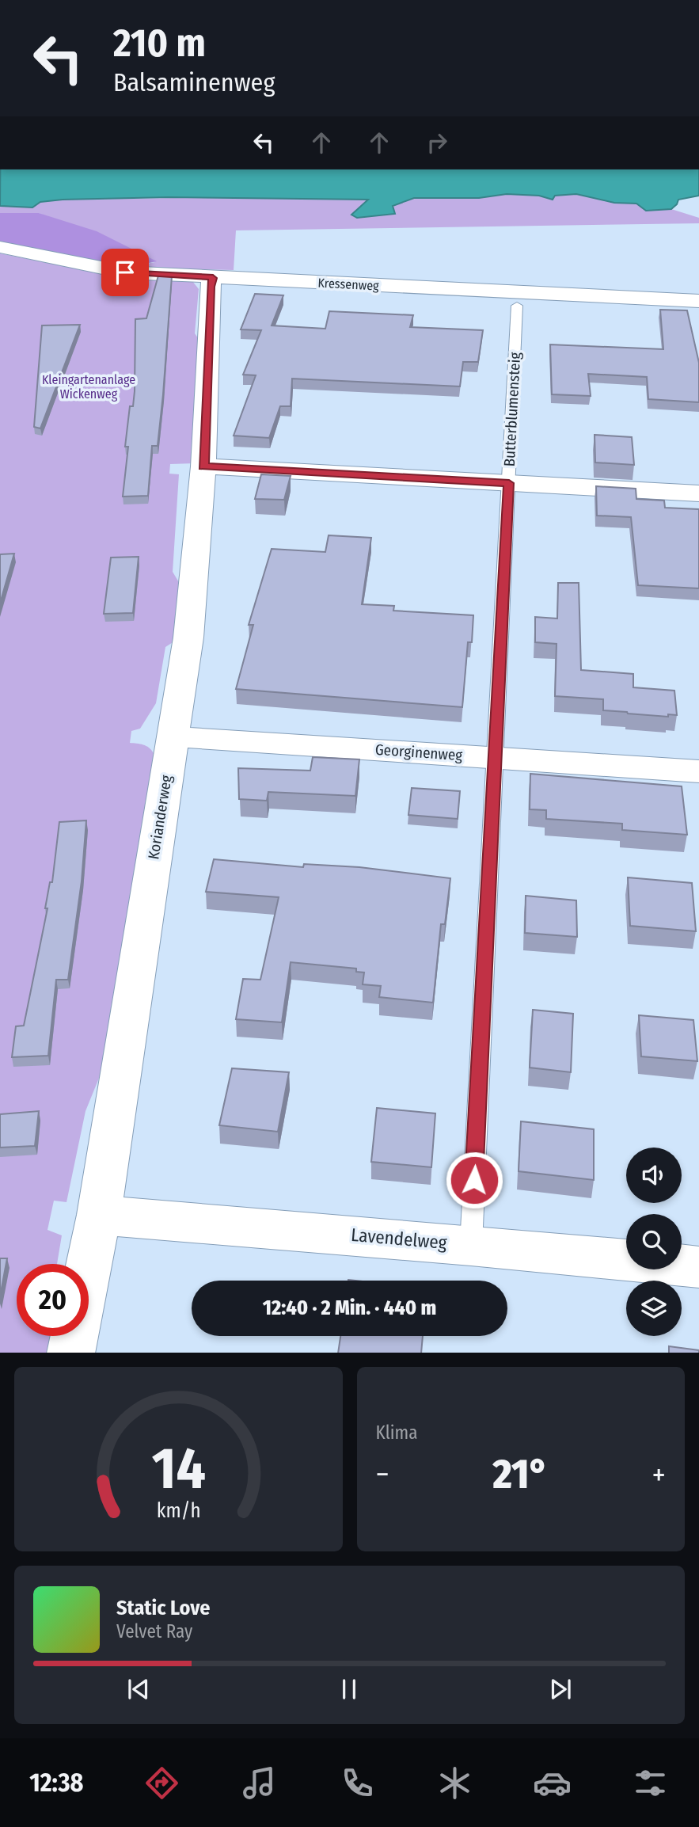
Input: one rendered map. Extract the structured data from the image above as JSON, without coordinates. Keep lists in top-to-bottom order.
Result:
{
  "streets": {
    "street": [
      "Kressenweg",
      "Georginenweg",
      "Korianderweg",
      "Lavendelweg"
    ],
    "lane": ["Butterblumensteig"]
  },
  "crossings": [
    ["Kressenweg", "Korianderweg"],
    ["Butterblumensteig", "Georginenweg"],
    ["Butterblumensteig", "Lavendelweg"],
    ["Georginenweg", "Korianderweg"],
    ["Korianderweg", "Lavendelweg"]
  ],
  "parks": ["Kleingartenanlage Wickenweg"],
  "page": {
    "turn": ["210 m", "Balsaminenweg"],
    "limit": "20",
    "trip": "12:40 · 2 Min. · 440 m",
    "tile": "Klima",
    "heat": ["−", "21°", "+"],
    "song": ["Static Love", "Velvet Ray"],
    "tabs": "12:38",
    "gauge": ["14", "km/h"]
  }
}
